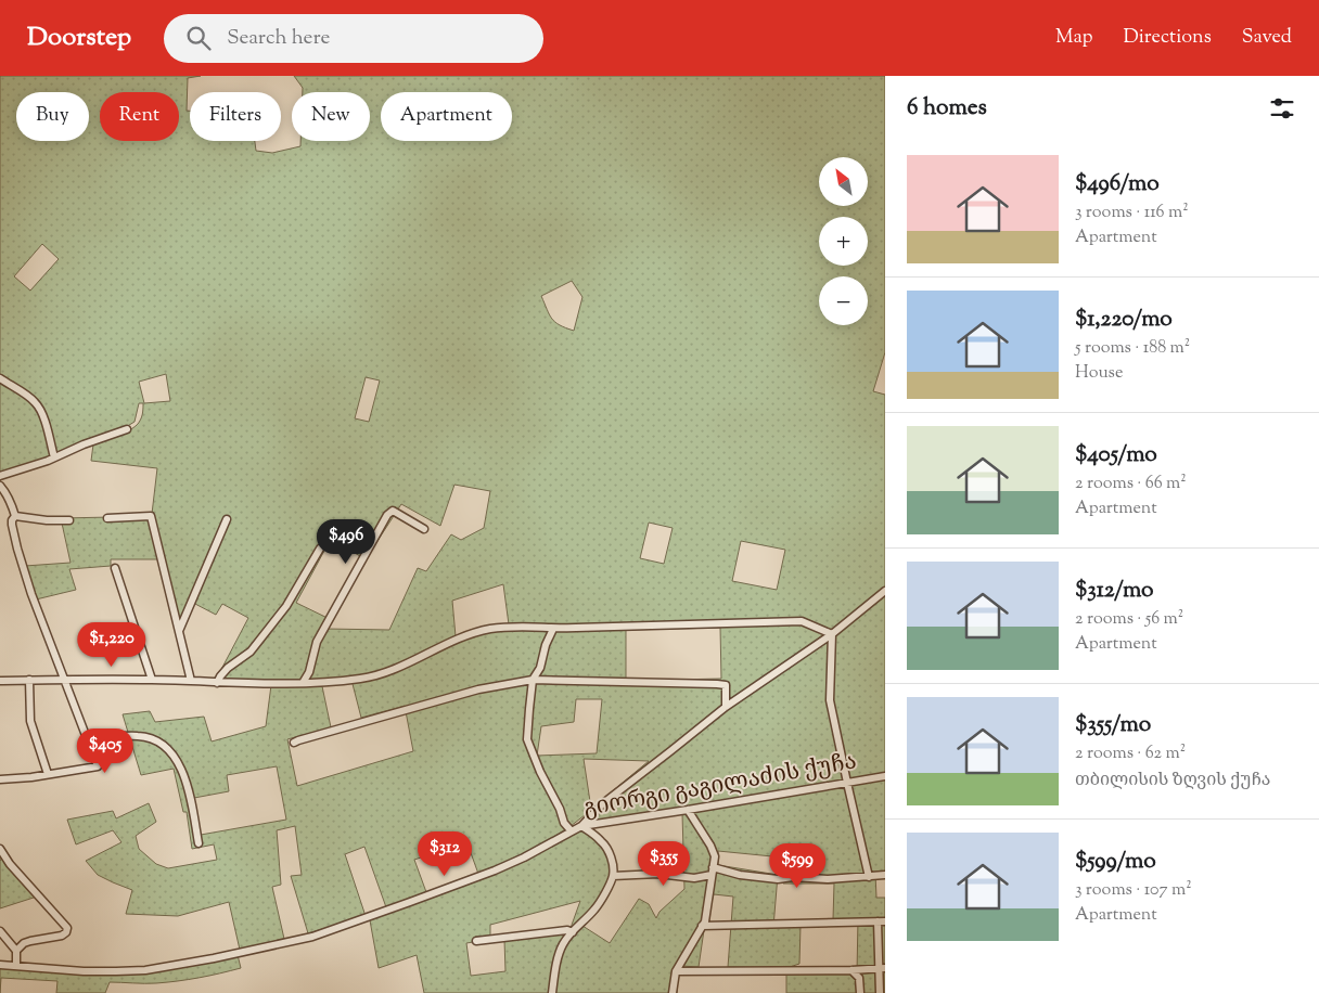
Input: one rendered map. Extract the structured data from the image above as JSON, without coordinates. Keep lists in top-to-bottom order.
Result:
{
  "streets": {
    "street": ["გიორგი გაგილაძის ქუჩა"]
  },
  "north": "top left",
  "page": {
    "header": "Doorstep",
    "search": "Search here",
    "nav": ["Map", "Directions", "Saved"],
    "heading": "6 homes",
    "chip": [
      "Buy",
      "Rent",
      "Filters",
      "New",
      "Apartment"
    ],
    "list": [
      {
        "name": "$496/mo",
        "note": "3 rooms · 116 m² · Apartment"
      },
      {
        "name": "$1,220/mo",
        "note": "5 rooms · 188 m² · House"
      },
      {
        "name": "$405/mo",
        "note": "2 rooms · 66 m² · Apartment"
      },
      {
        "name": "$312/mo",
        "note": "2 rooms · 56 m² · Apartment"
      },
      {
        "name": "$355/mo",
        "note": "2 rooms · 62 m² · თბილისის ზღვის ქუჩა"
      },
      {
        "name": "$599/mo",
        "note": "3 rooms · 107 m² · Apartment"
      }
    ],
    "map_buttons": ["+", "−"],
    "price": [
      "$496",
      "$1,220",
      "$405",
      "$312",
      "$355",
      "$599"
    ]
  }
}
